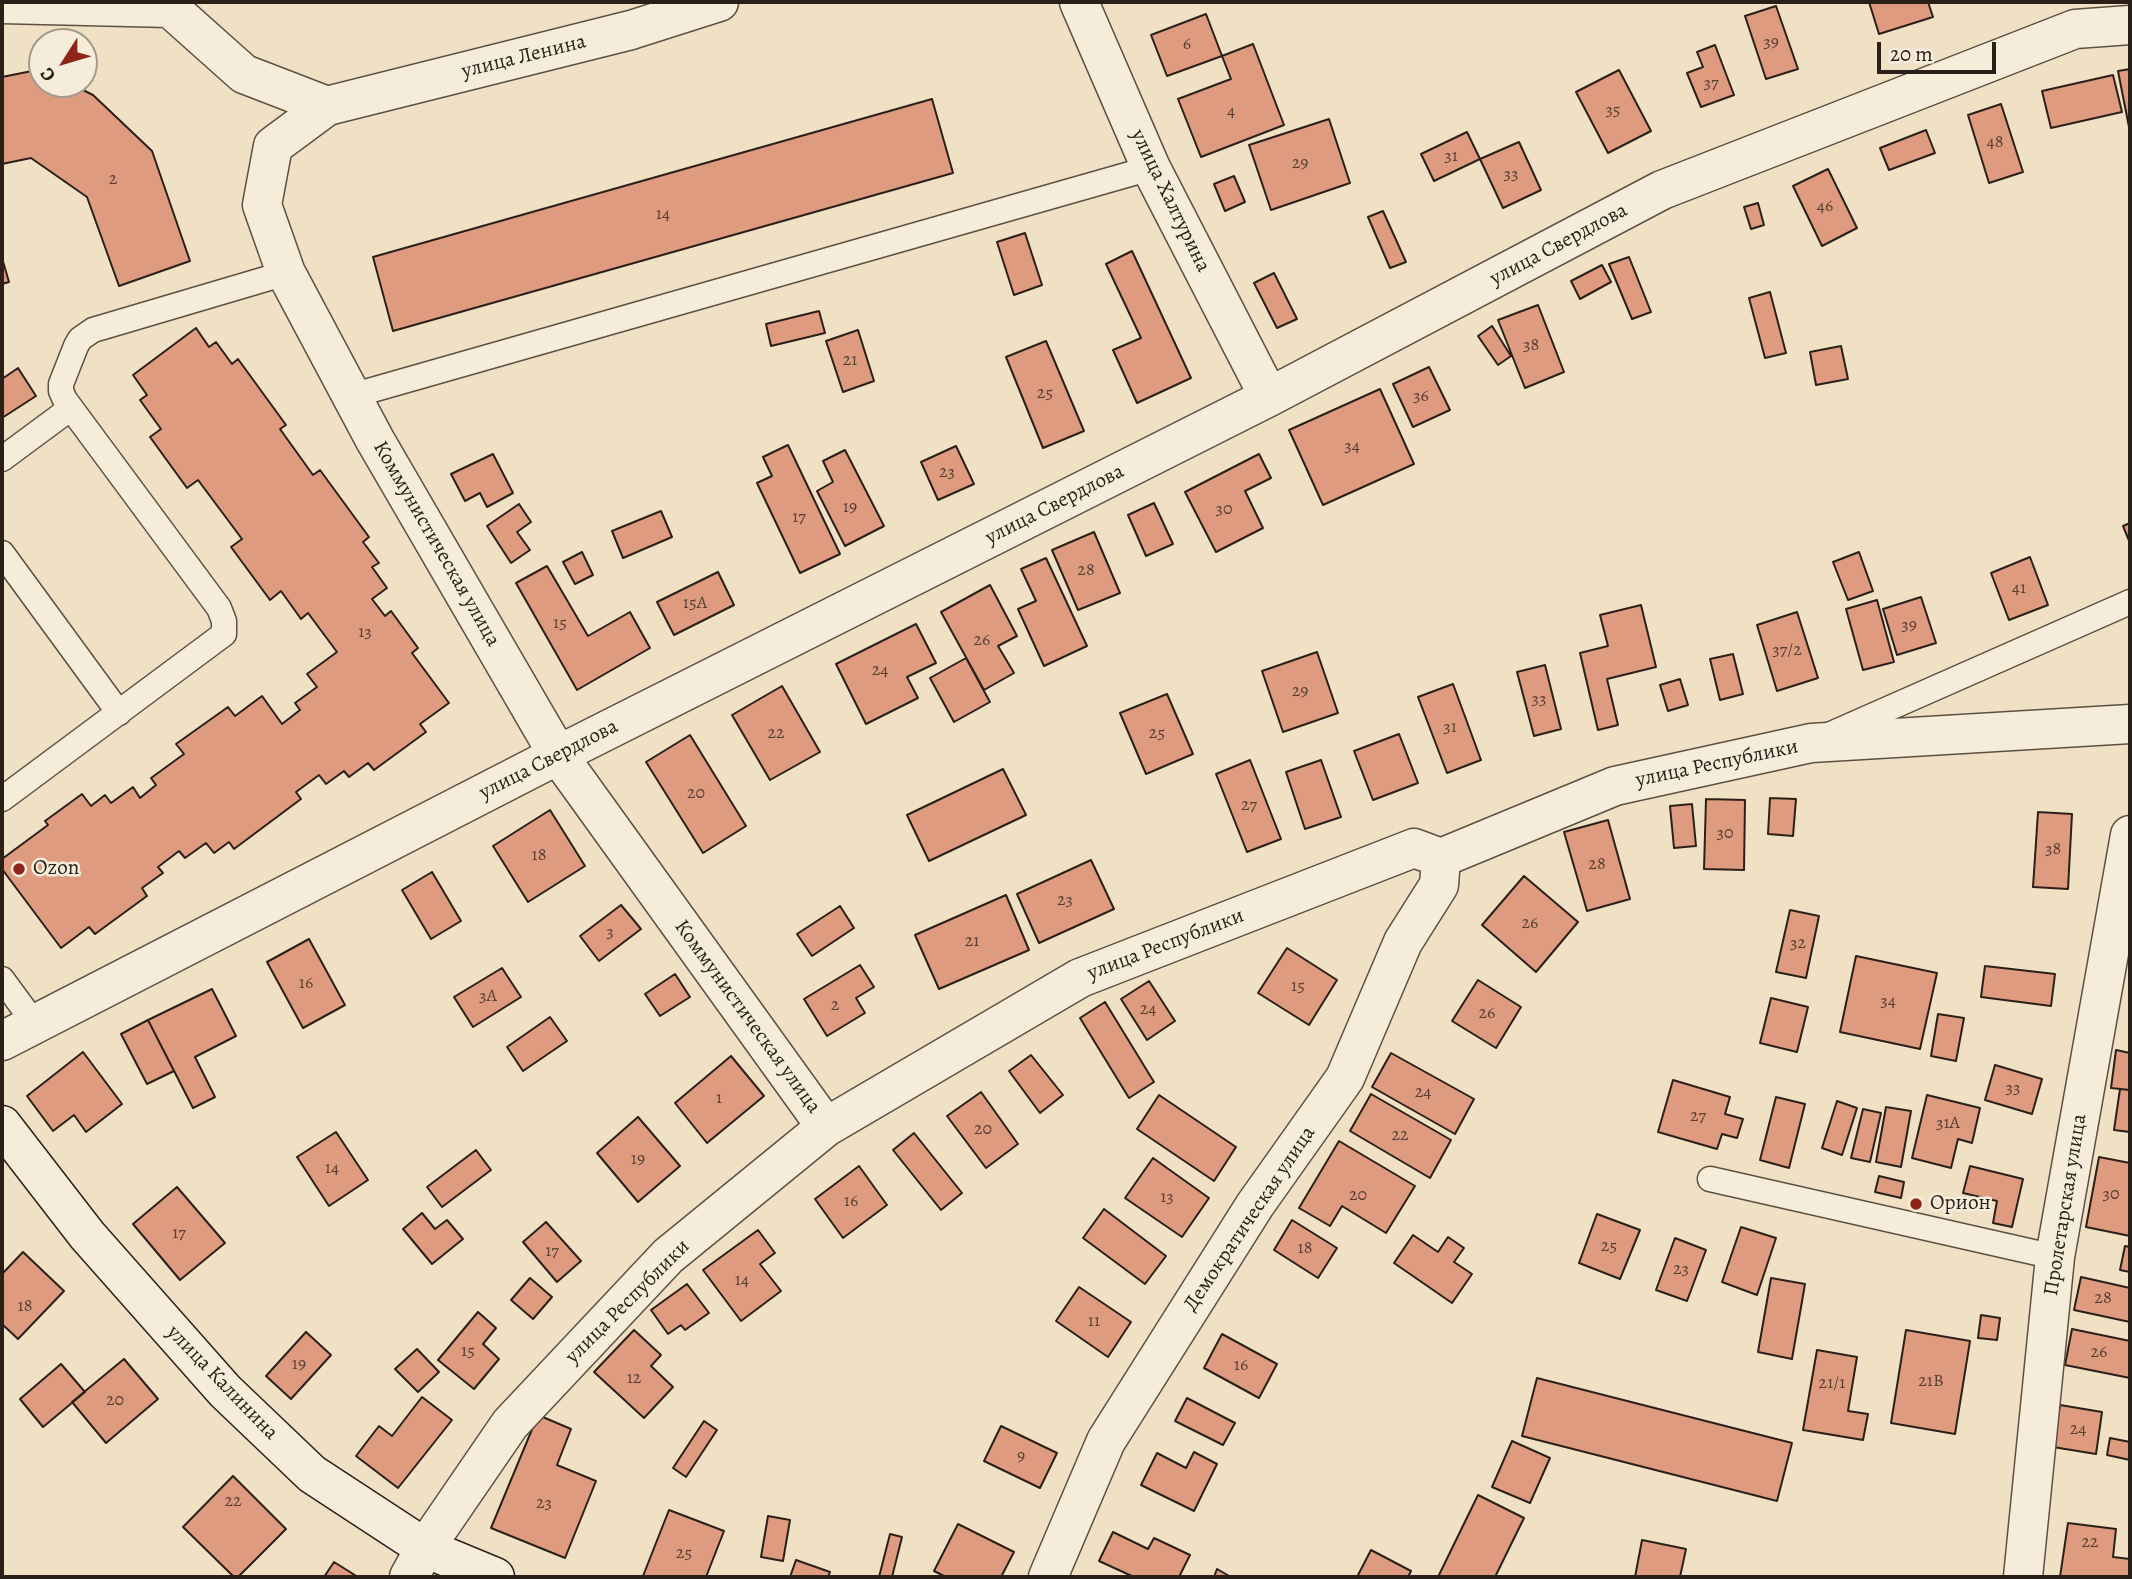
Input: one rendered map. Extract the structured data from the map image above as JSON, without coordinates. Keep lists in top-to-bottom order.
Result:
{
  "streets": {
    "street": [
      "улица Ленина",
      "улица Халтурина",
      "улица Свердлова",
      "Коммунистическая улица",
      "улица Республики",
      "Пролетарская улица",
      "Демократическая улица",
      "улица Калинина"
    ]
  },
  "crossings": [
    ["улица Ленина", "Коммунистическая улица"],
    ["улица Халтурина", "улица Свердлова"],
    ["улица Свердлова", "Коммунистическая улица"],
    ["Коммунистическая улица", "улица Республики"],
    ["улица Республики", "Демократическая улица"],
    ["улица Республики", "улица Калинина"]
  ],
  "places": ["Ozon", "Орион"],
  "house_numbers": [
    "39",
    "6",
    "37",
    "35",
    "4",
    "48",
    "31",
    "29",
    "33",
    "2",
    "46",
    "14",
    "38",
    "21",
    "25",
    "36",
    "34",
    "23",
    "19",
    "30",
    "17",
    "28",
    "41",
    "15А",
    "15",
    "39",
    "13",
    "26",
    "37/2",
    "24",
    "29",
    "33",
    "31",
    "22",
    "25",
    "20",
    "27",
    "30",
    "38",
    "18",
    "28",
    "23",
    "26",
    "3",
    "21",
    "32",
    "16",
    "15",
    "3А",
    "34",
    "2",
    "24",
    "26",
    "33",
    "24",
    "1",
    "27",
    "31А",
    "20",
    "22",
    "19",
    "14",
    "30",
    "20",
    "13",
    "16",
    "17",
    "25",
    "18",
    "17",
    "23",
    "14",
    "28",
    "18",
    "11",
    "15",
    "26",
    "19",
    "16",
    "12",
    "21В",
    "21/1",
    "20",
    "24",
    "9",
    "22",
    "23",
    "22",
    "25"
  ],
  "scale_bar": "20 m",
  "north": "bottom left"
}
